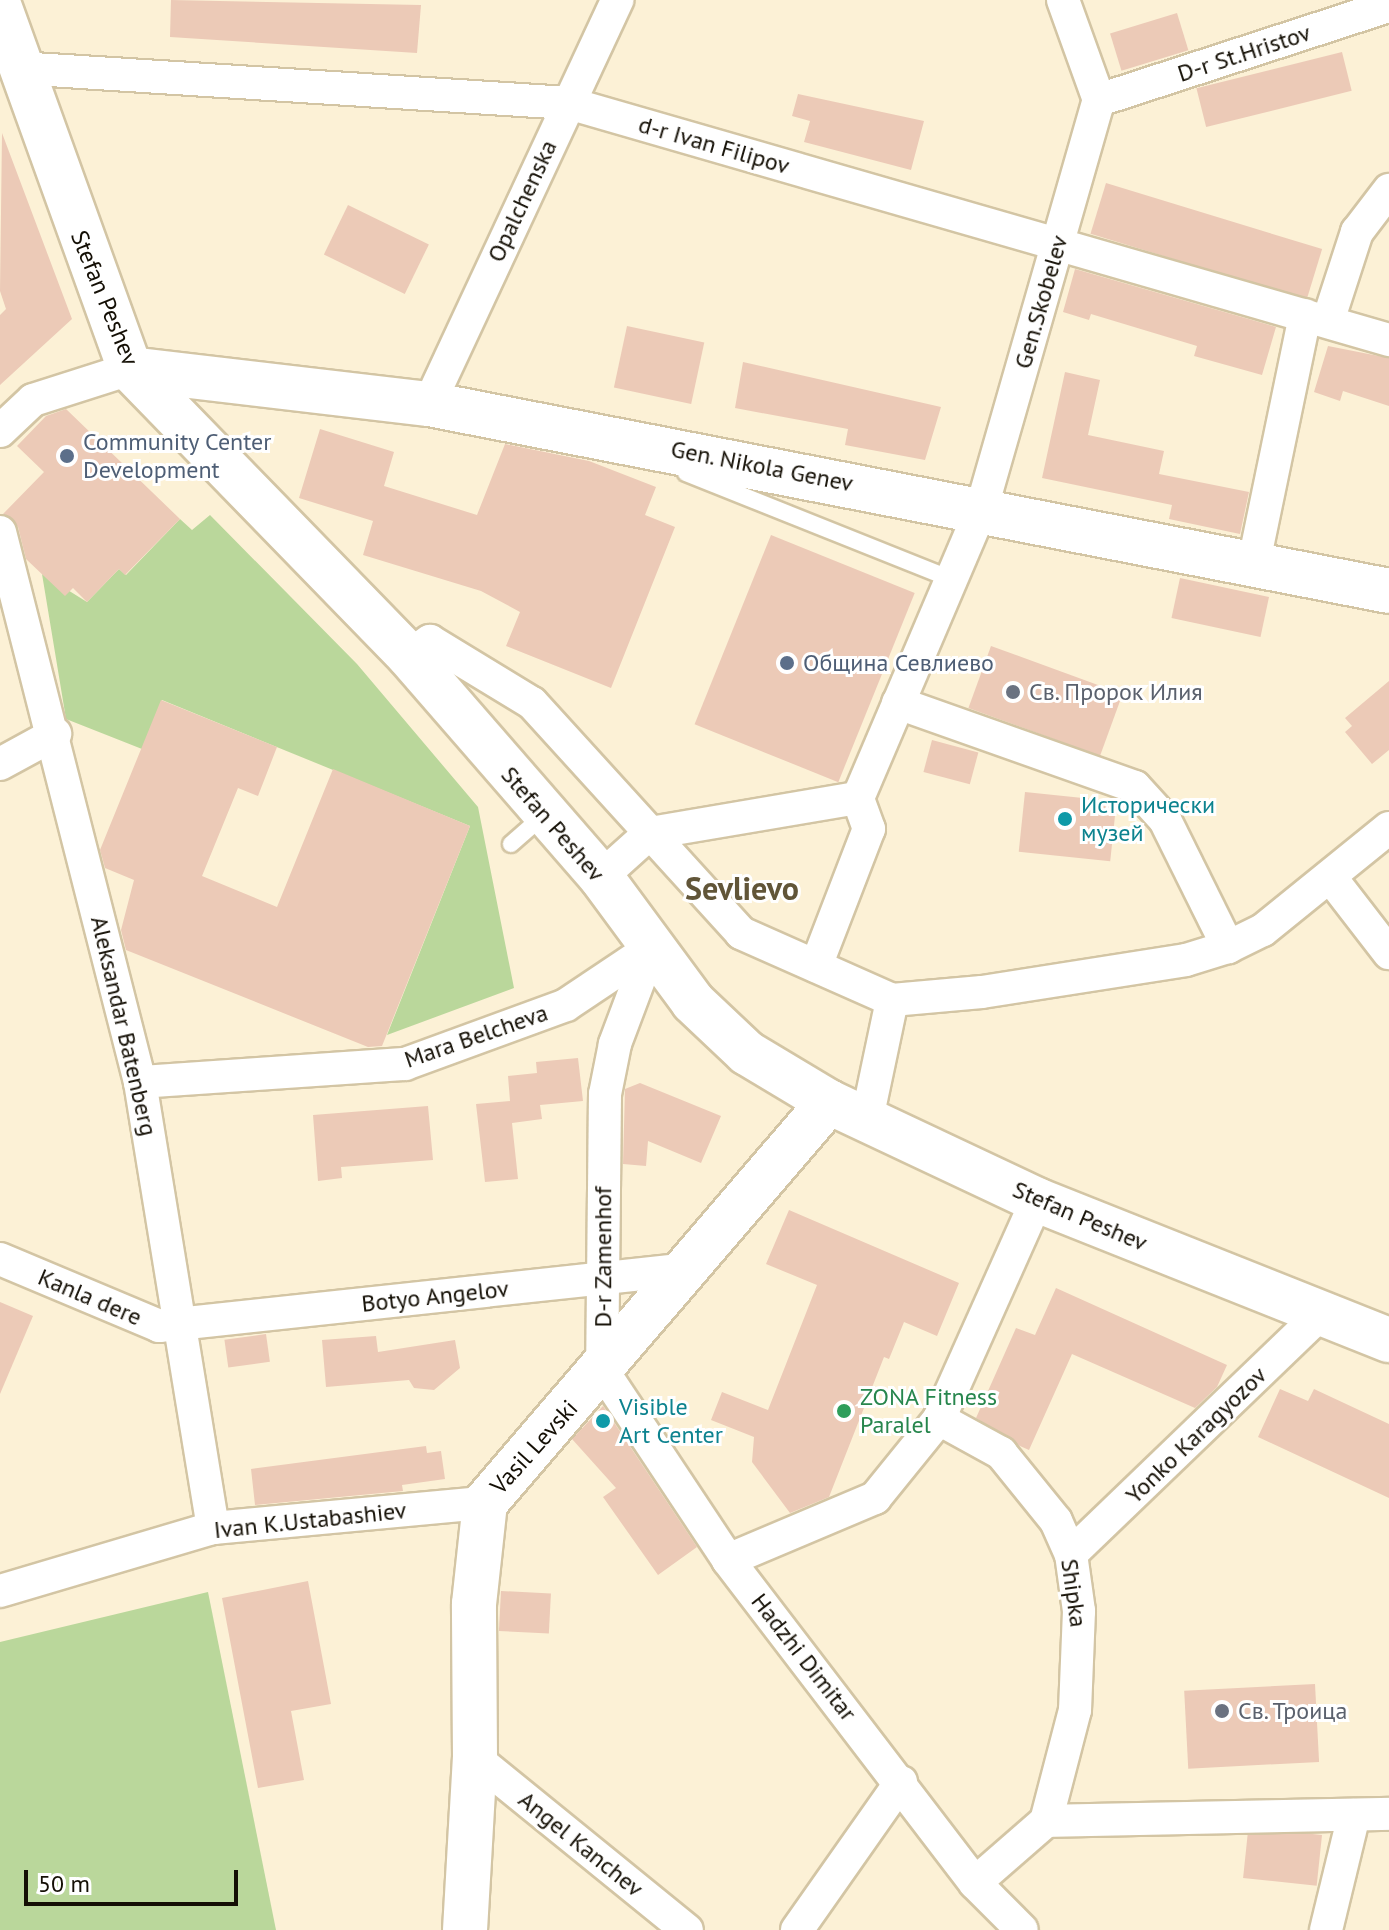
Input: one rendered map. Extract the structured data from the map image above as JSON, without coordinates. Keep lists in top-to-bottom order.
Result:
{
  "streets": {
    "street": [
      "D-r St.Hristov",
      "d-r Ivan Filipov",
      "Opalchenska",
      "Stefan Peshev",
      "Gen.Skobelev",
      "Gen. Nikola Genev",
      "Aleksandar Batenberg",
      "Mara Belcheva",
      "D-r Zamenhof",
      "Botyo Angelov",
      "Kanla dere",
      "Yonko Karagyozov",
      "Vasil Levski",
      "Ivan K.Ustabashiev",
      "Shipka",
      "Hadzhi Dimitar",
      "Angel Kanchev"
    ]
  },
  "crossings": [
    ["D-r St.Hristov", "Gen.Skobelev"],
    ["d-r Ivan Filipov", "Opalchenska"],
    ["d-r Ivan Filipov", "Stefan Peshev"],
    ["d-r Ivan Filipov", "Gen.Skobelev"],
    ["Opalchenska", "Gen. Nikola Genev"],
    ["Stefan Peshev", "Gen. Nikola Genev"],
    ["Stefan Peshev", "Mara Belcheva"],
    ["Stefan Peshev", "D-r Zamenhof"],
    ["Stefan Peshev", "Yonko Karagyozov"],
    ["Stefan Peshev", "Vasil Levski"],
    ["Gen.Skobelev", "Gen. Nikola Genev"],
    ["Aleksandar Batenberg", "Mara Belcheva"],
    ["Aleksandar Batenberg", "Botyo Angelov"],
    ["Aleksandar Batenberg", "Kanla dere"],
    ["Aleksandar Batenberg", "Ivan K.Ustabashiev"],
    ["Mara Belcheva", "D-r Zamenhof"],
    ["D-r Zamenhof", "Botyo Angelov"],
    ["D-r Zamenhof", "Vasil Levski"],
    ["D-r Zamenhof", "Hadzhi Dimitar"],
    ["Botyo Angelov", "Kanla dere"],
    ["Botyo Angelov", "Vasil Levski"],
    ["Yonko Karagyozov", "Shipka"],
    ["Vasil Levski", "Ivan K.Ustabashiev"],
    ["Vasil Levski", "Hadzhi Dimitar"],
    ["Vasil Levski", "Angel Kanchev"]
  ],
  "districts": ["Sevlievo"],
  "places": [
    "Community Center Development",
    "Община Севлиево",
    "Св. Пророк Илия",
    "Исторически музей",
    "ZONA Fitness Paralel",
    "Visible Art Center",
    "Св. Троица"
  ],
  "scale_bar": "50 m"
}
